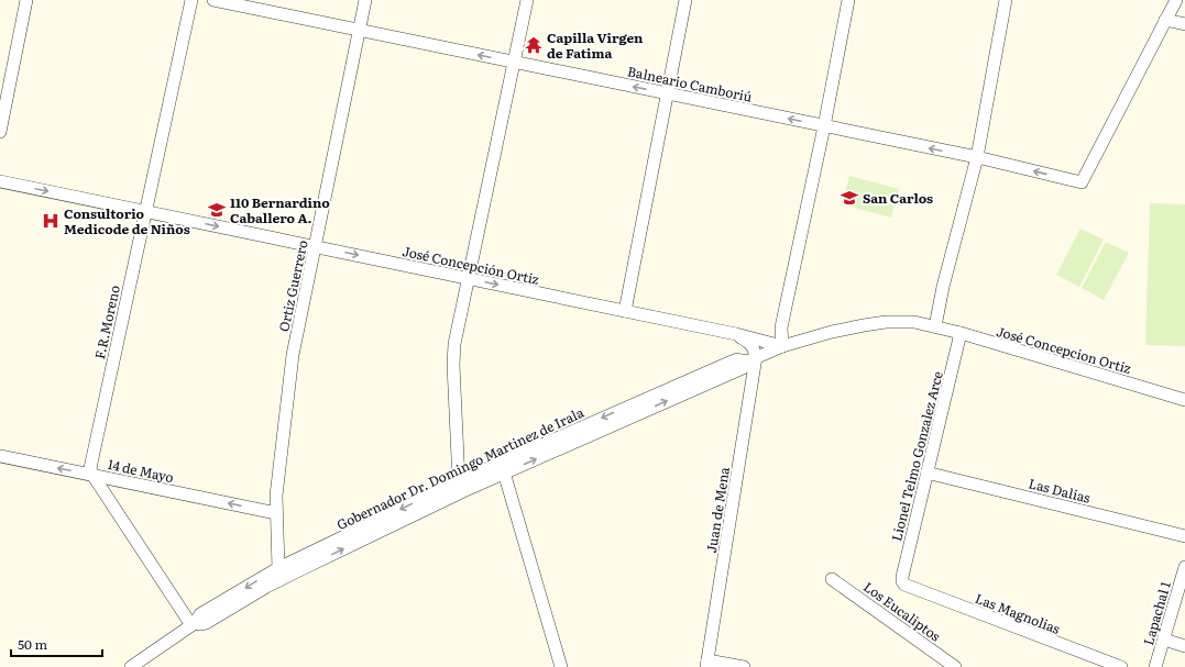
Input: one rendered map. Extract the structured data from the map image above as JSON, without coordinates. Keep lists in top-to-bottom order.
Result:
{
  "streets": {
    "street": [
      "Balneario Camboriú",
      "José Concepción Ortiz",
      "Ortiz Guerrero",
      "F.R.Moreno",
      "José Concepcion Ortiz",
      "Lionel Telmo Gonzalez Arce",
      "Gobernador Dr. Domingo Martinez de Irala",
      "14 de Mayo",
      "Las Dalias",
      "Juan de Mena",
      "Los Eucaliptos",
      "Las Magnolias",
      "Lapachal 1"
    ]
  },
  "crossings": [
    ["Balneario Camboriú", "Ortiz Guerrero"],
    ["José Concepción Ortiz", "Ortiz Guerrero"],
    ["José Concepción Ortiz", "F.R.Moreno"],
    ["José Concepción Ortiz", "José Concepcion Ortiz"],
    ["José Concepción Ortiz", "Gobernador Dr. Domingo Martinez de Irala"],
    ["Ortiz Guerrero", "Gobernador Dr. Domingo Martinez de Irala"],
    ["Ortiz Guerrero", "14 de Mayo"],
    ["F.R.Moreno", "14 de Mayo"],
    ["José Concepcion Ortiz", "Lionel Telmo Gonzalez Arce"],
    ["Lionel Telmo Gonzalez Arce", "Las Dalias"],
    ["Lionel Telmo Gonzalez Arce", "Las Magnolias"],
    ["Gobernador Dr. Domingo Martinez de Irala", "Juan de Mena"]
  ],
  "one_way": ["Balneario Camboriú", "José Concepción Ortiz", "14 de Mayo"],
  "places": {
    "temple": ["Capilla Virgen de Fatima"],
    "school or university": ["San Carlos", "110 Bernardino Caballero A."],
    "hospital": ["Consultorio Medicode de Niños"]
  },
  "scale_bar": "50 m"
}
